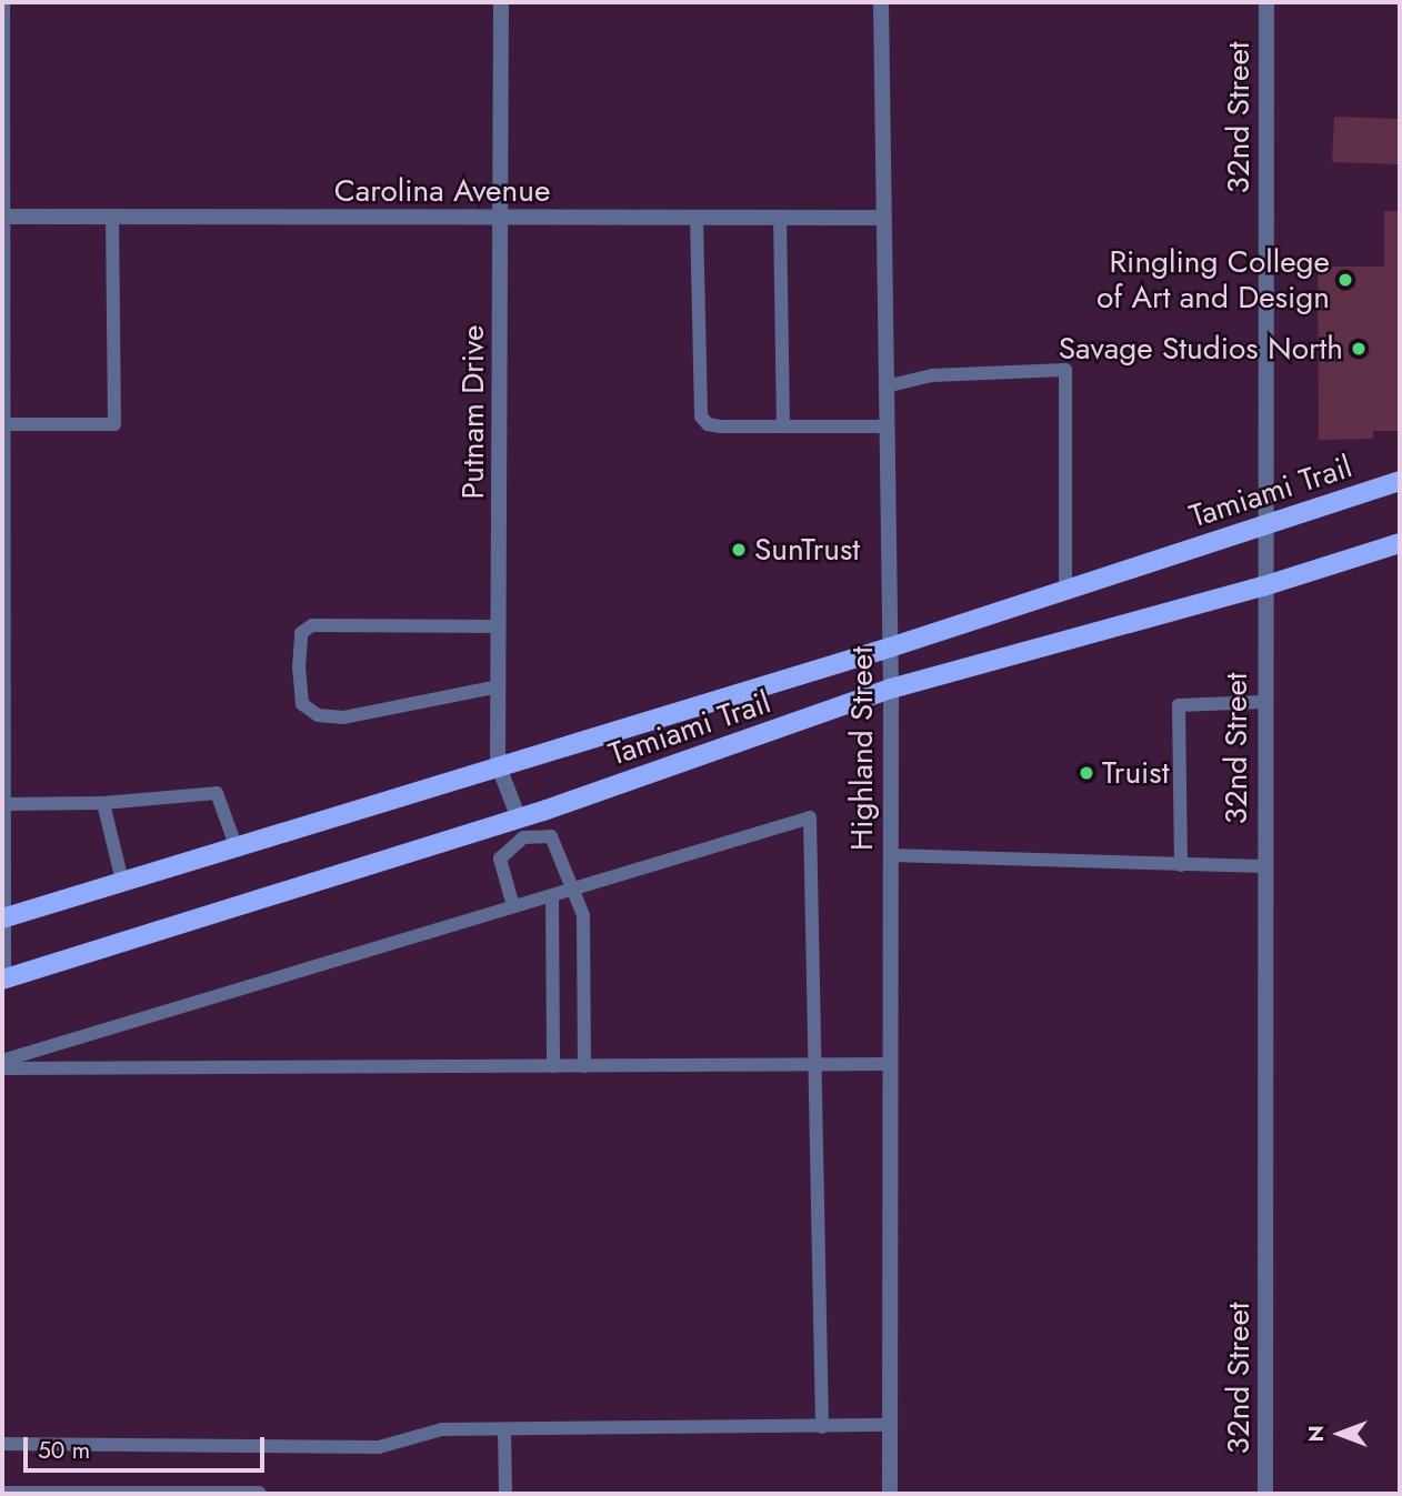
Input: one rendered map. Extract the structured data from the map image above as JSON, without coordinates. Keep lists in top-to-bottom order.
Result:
{
  "streets": {
    "main road": ["Tamiami Trail"],
    "street": [
      "32nd Street",
      "Carolina Avenue",
      "Putnam Drive",
      "Highland Street"
    ]
  },
  "crossings": [
    ["32nd Street", "Tamiami Trail"],
    ["Carolina Avenue", "Putnam Drive"],
    ["Carolina Avenue", "Highland Street"],
    ["Putnam Drive", "Tamiami Trail"],
    ["Tamiami Trail", "Highland Street"]
  ],
  "places": [
    "Ringling College of Art and Design",
    "Savage Studios North",
    "SunTrust",
    "Truist"
  ],
  "scale_bar": "50 m",
  "north": "left"
}
